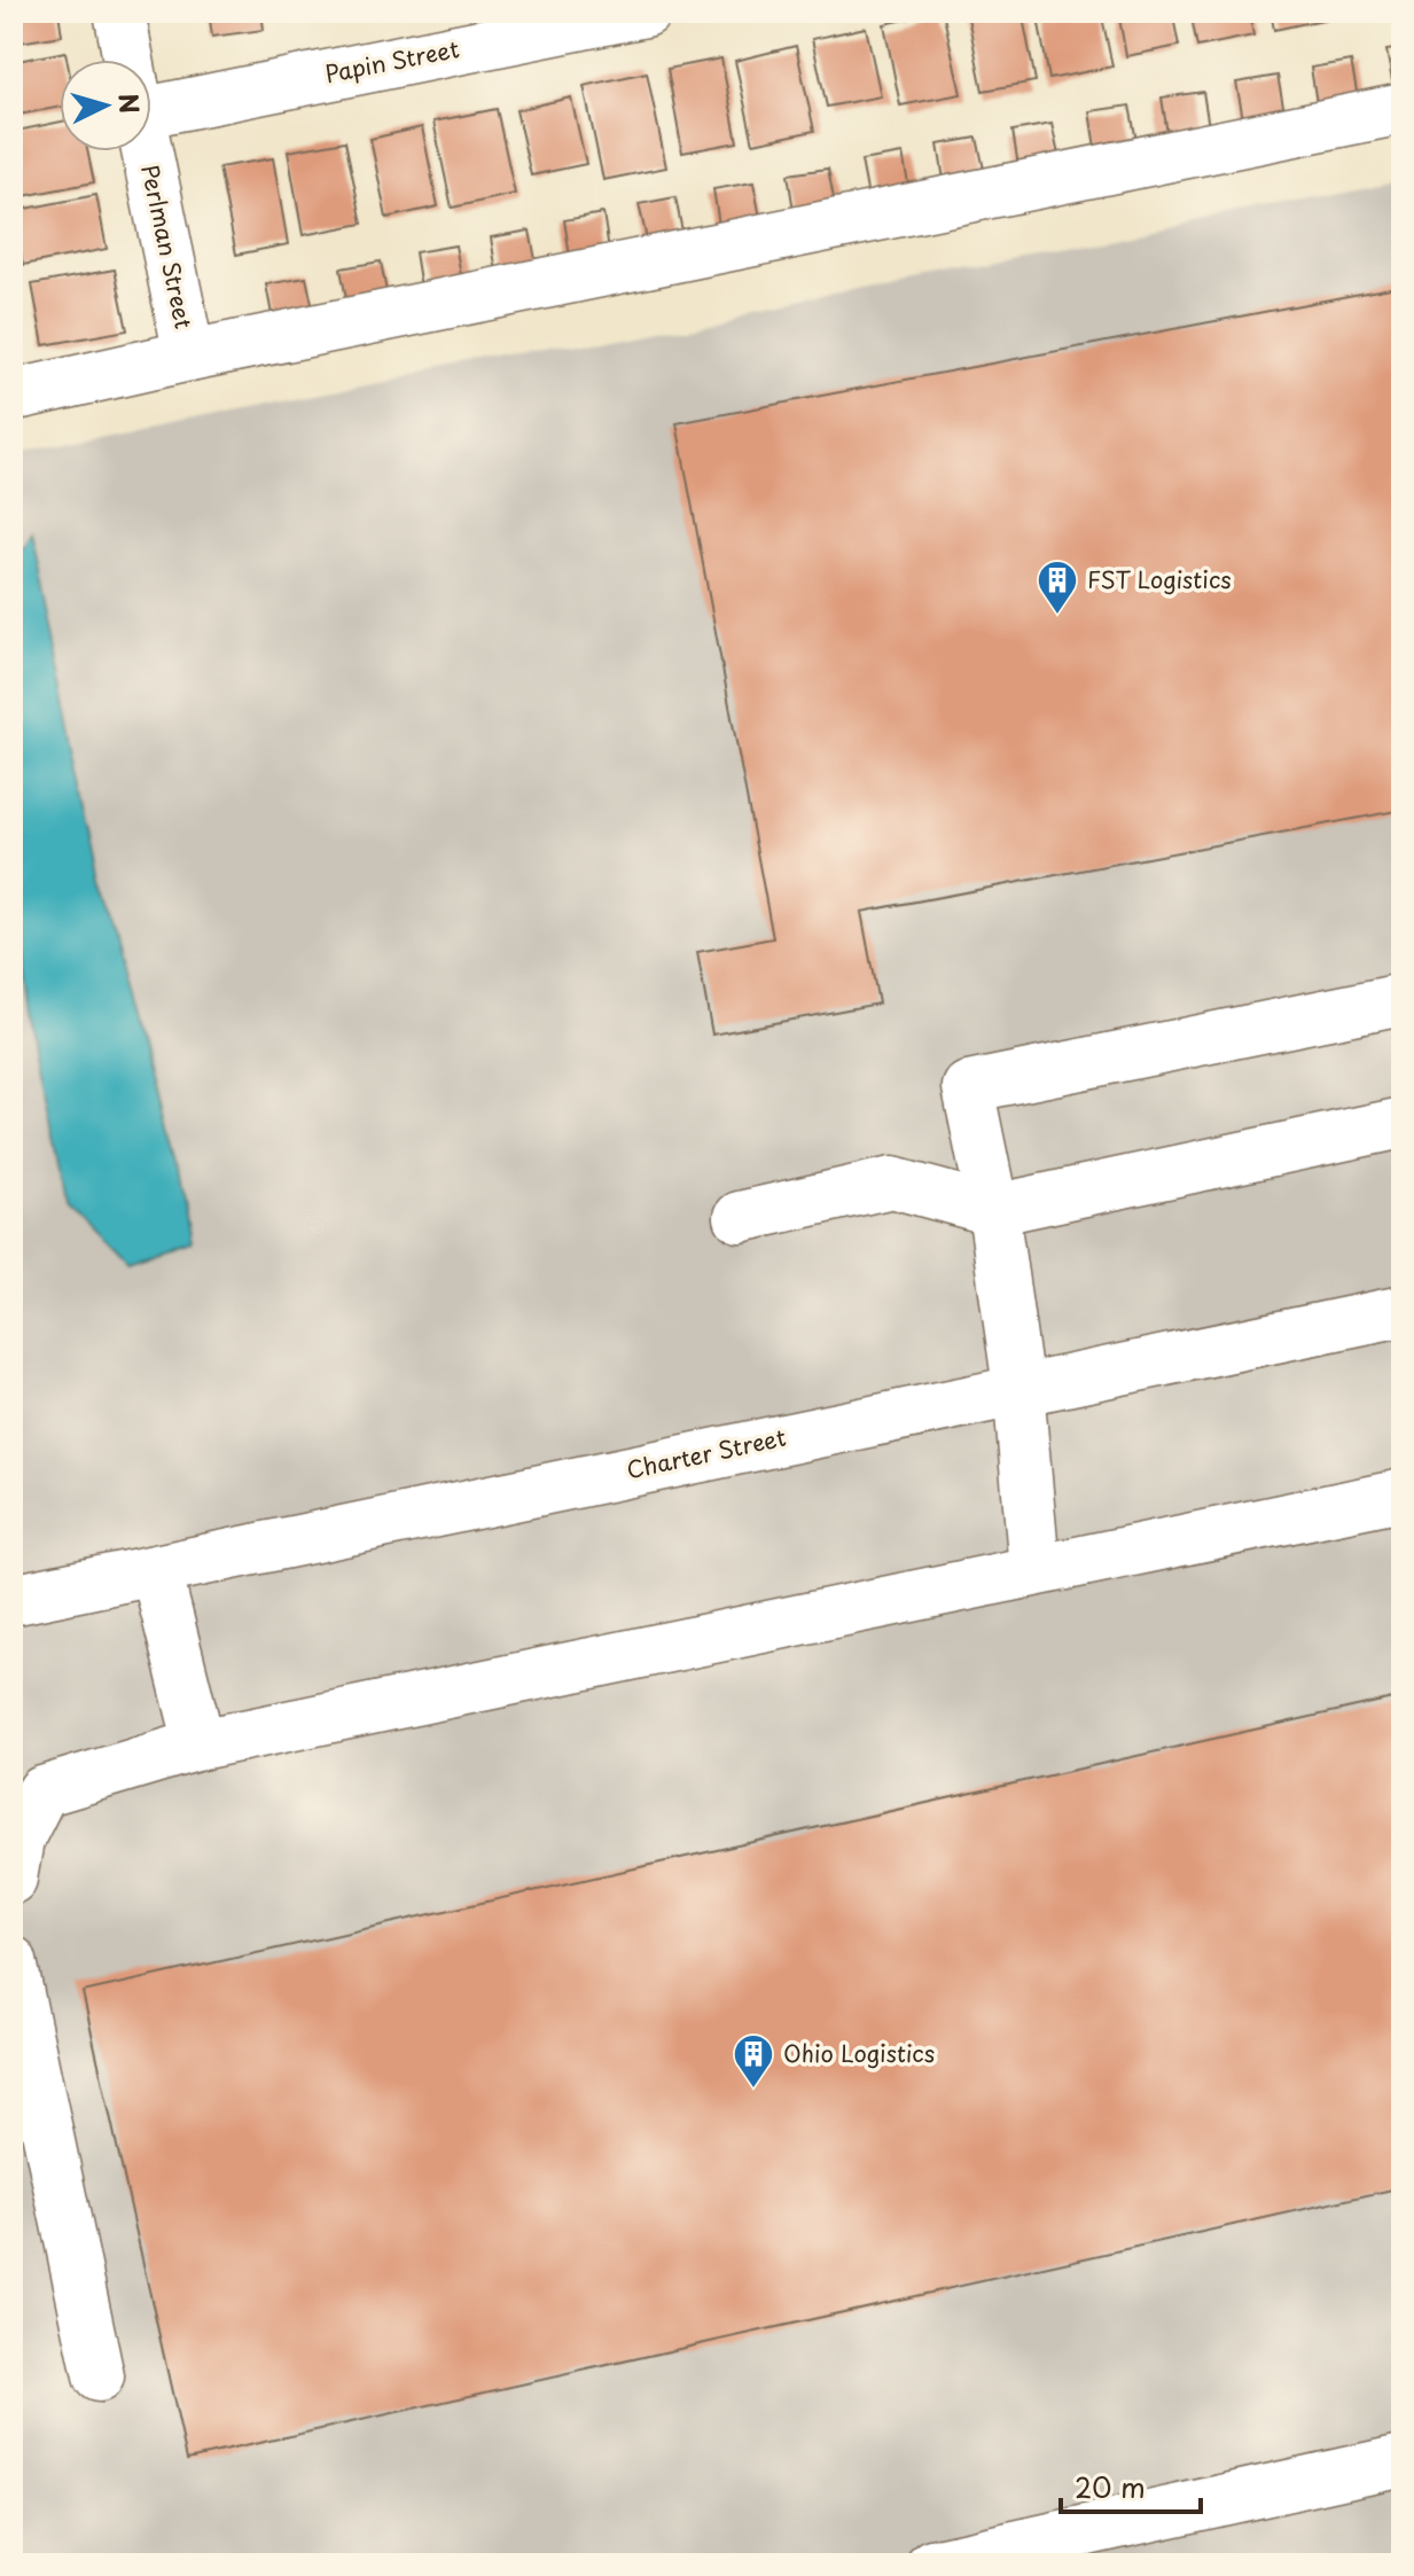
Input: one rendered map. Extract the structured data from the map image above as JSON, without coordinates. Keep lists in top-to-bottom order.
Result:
{
  "streets": {
    "street": ["Papin Street", "Perlman Street", "Charter Street"]
  },
  "places": {
    "building": ["FST Logistics", "Ohio Logistics"]
  },
  "scale_bar": "20 m",
  "north": "right"
}
